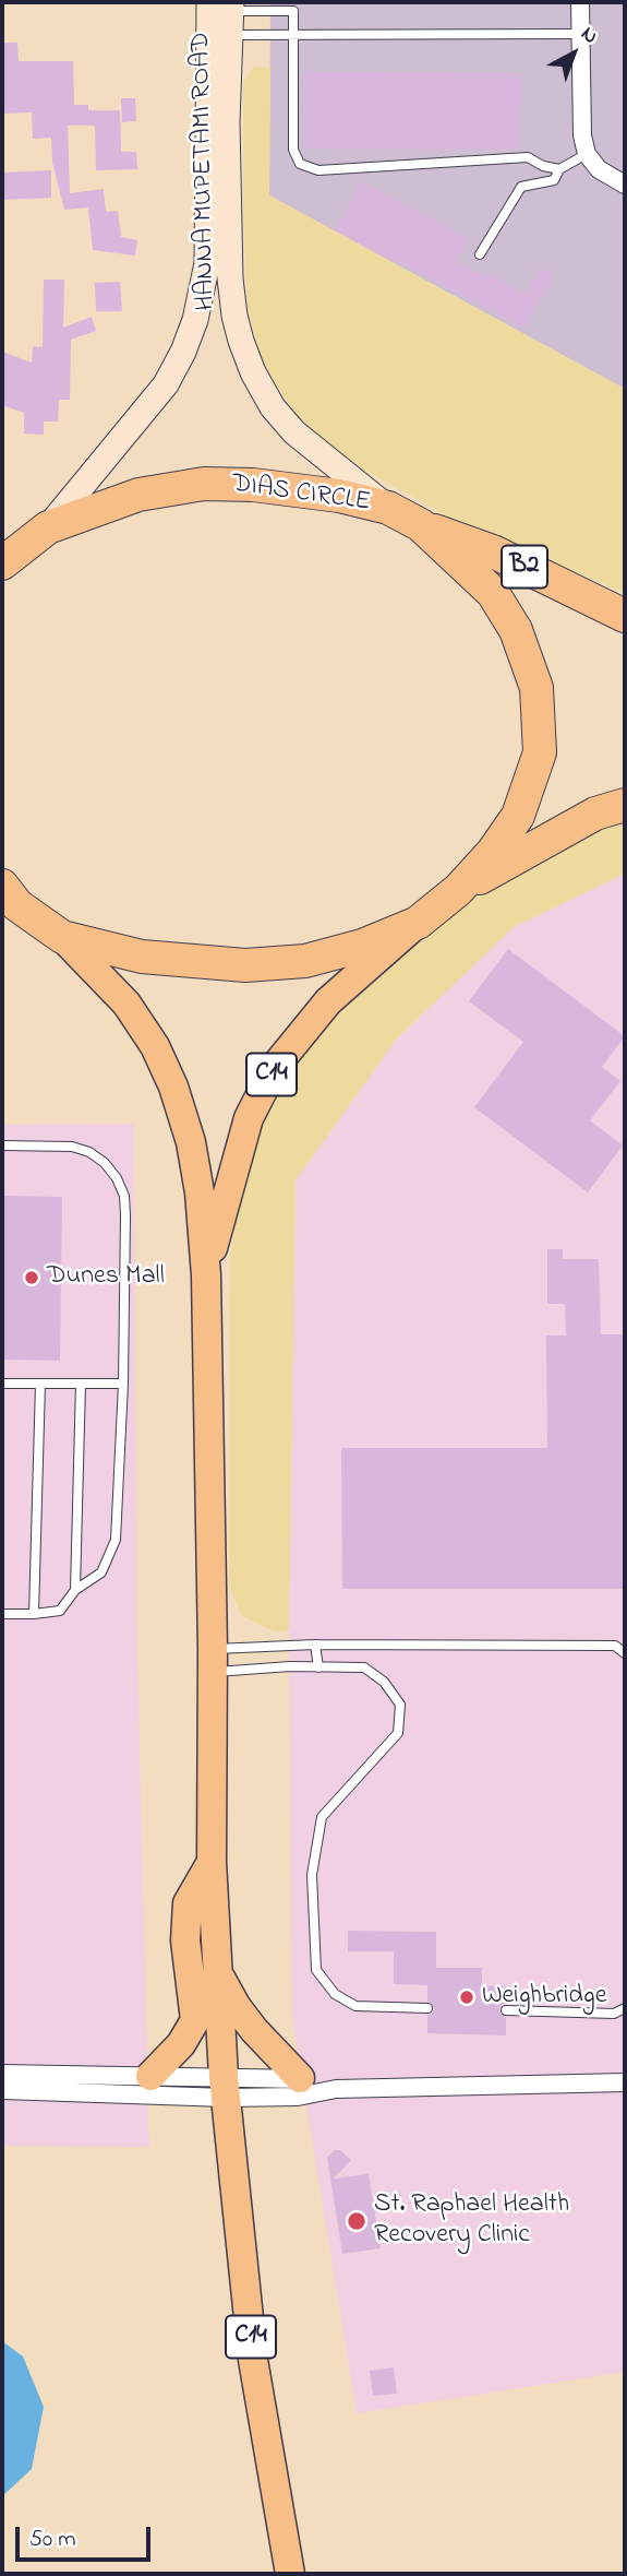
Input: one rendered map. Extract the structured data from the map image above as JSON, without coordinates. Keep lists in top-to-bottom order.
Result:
{
  "streets": {
    "highway": ["DIAS CIRCLE", "B2"],
    "main road": ["HANNA MUPETAMI ROAD", "C14"]
  },
  "crossings": [
    ["HANNA MUPETAMI ROAD", "DIAS CIRCLE"],
    ["DIAS CIRCLE", "B2"],
    ["DIAS CIRCLE", "C14"]
  ],
  "places": ["Dunes Mall", "Weighbridge", "St. Raphael Health Recovery Clinic"],
  "scale_bar": "50 m",
  "north": "top right"
}
